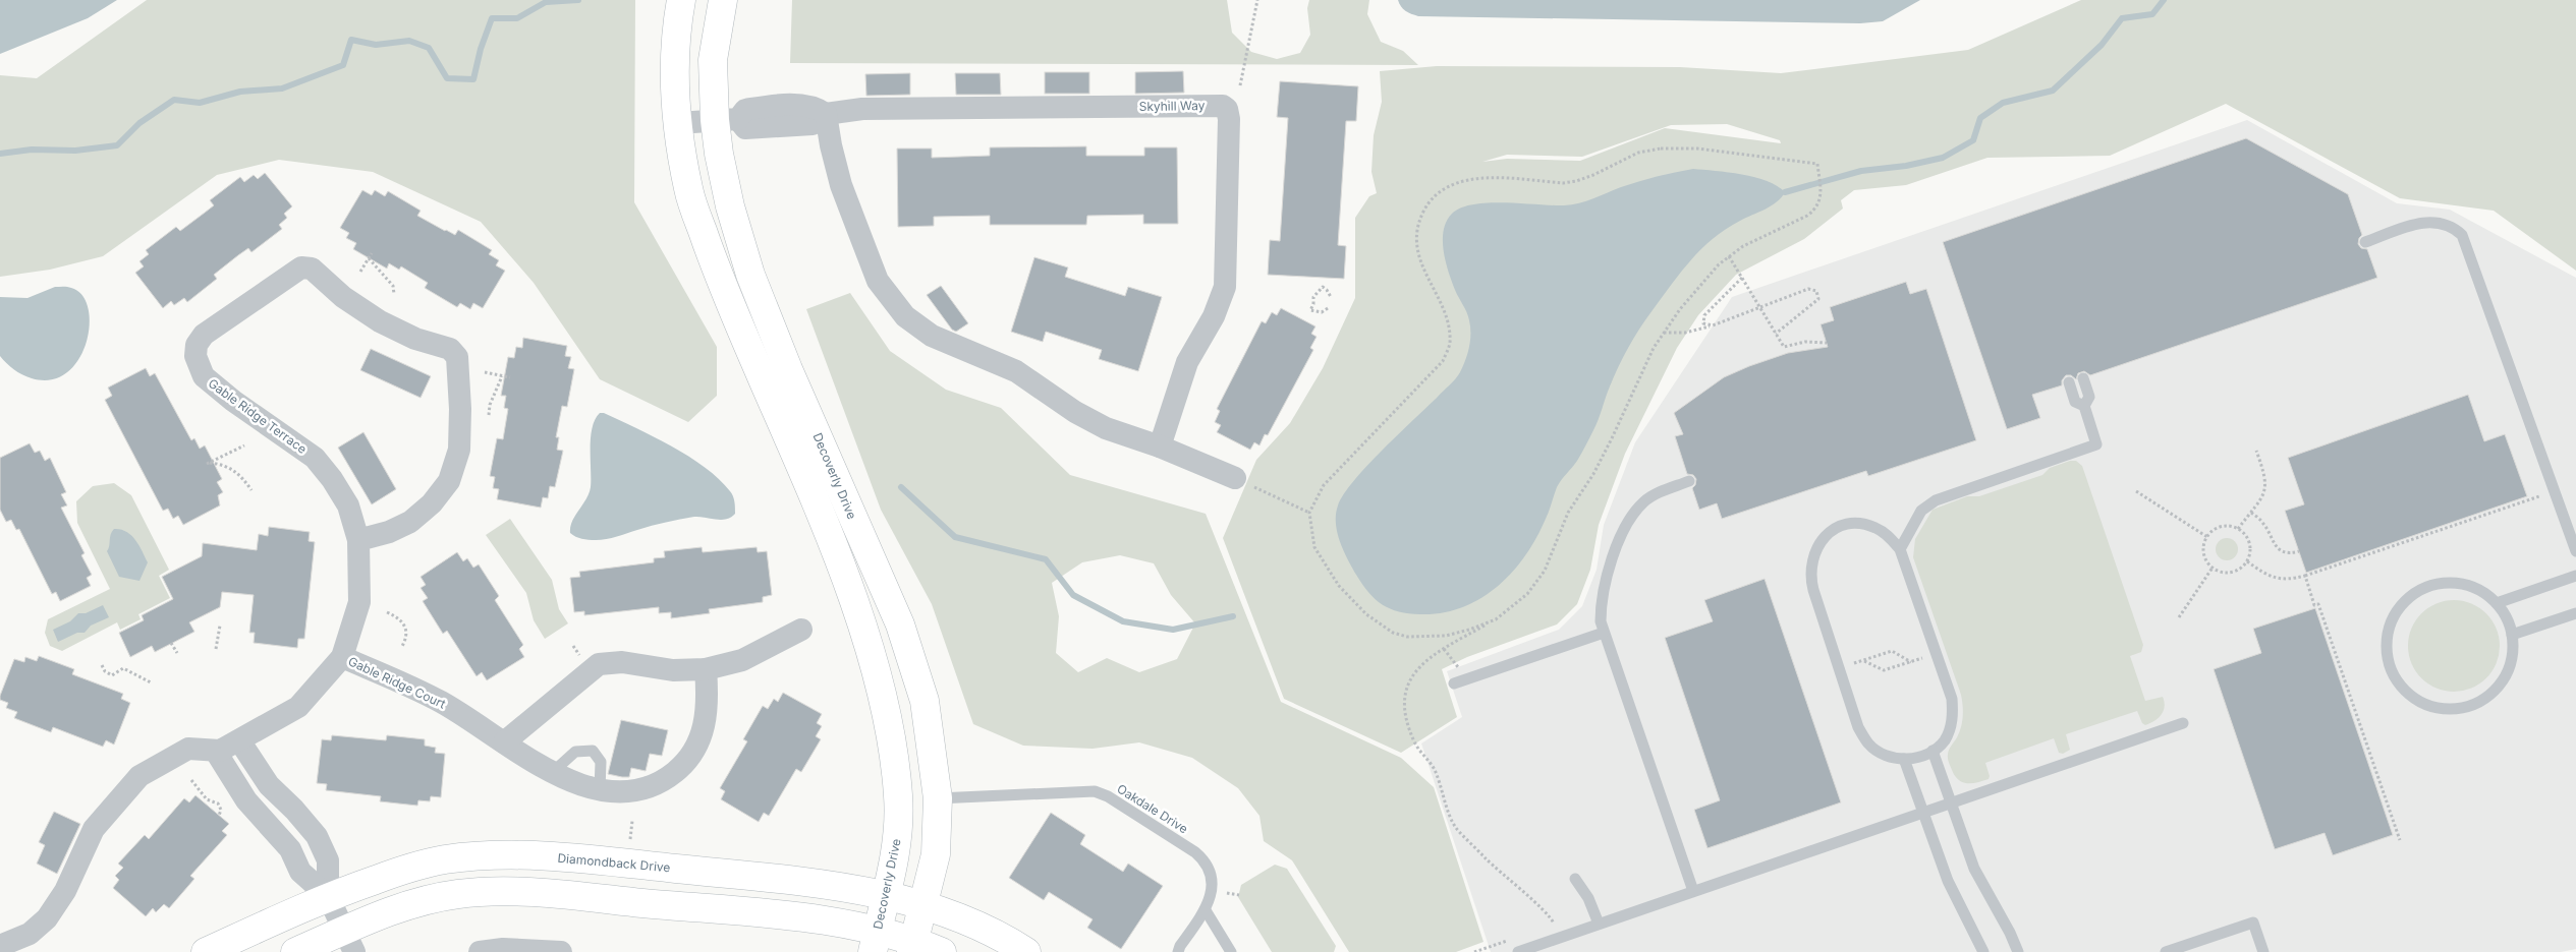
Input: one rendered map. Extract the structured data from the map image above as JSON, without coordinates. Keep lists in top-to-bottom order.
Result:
{
  "streets": {
    "street": [
      "Skyhill Way",
      "Gable Ridge Terrace",
      "Decoverly Drive",
      "Gable Ridge Court",
      "Diamondback Drive"
    ],
    "lane": ["Oakdale Drive"]
  },
  "crossings": [
    ["Skyhill Way", "Decoverly Drive"],
    ["Gable Ridge Terrace", "Gable Ridge Court"],
    ["Decoverly Drive", "Oakdale Drive"],
    ["Decoverly Drive", "Diamondback Drive"]
  ]
}
